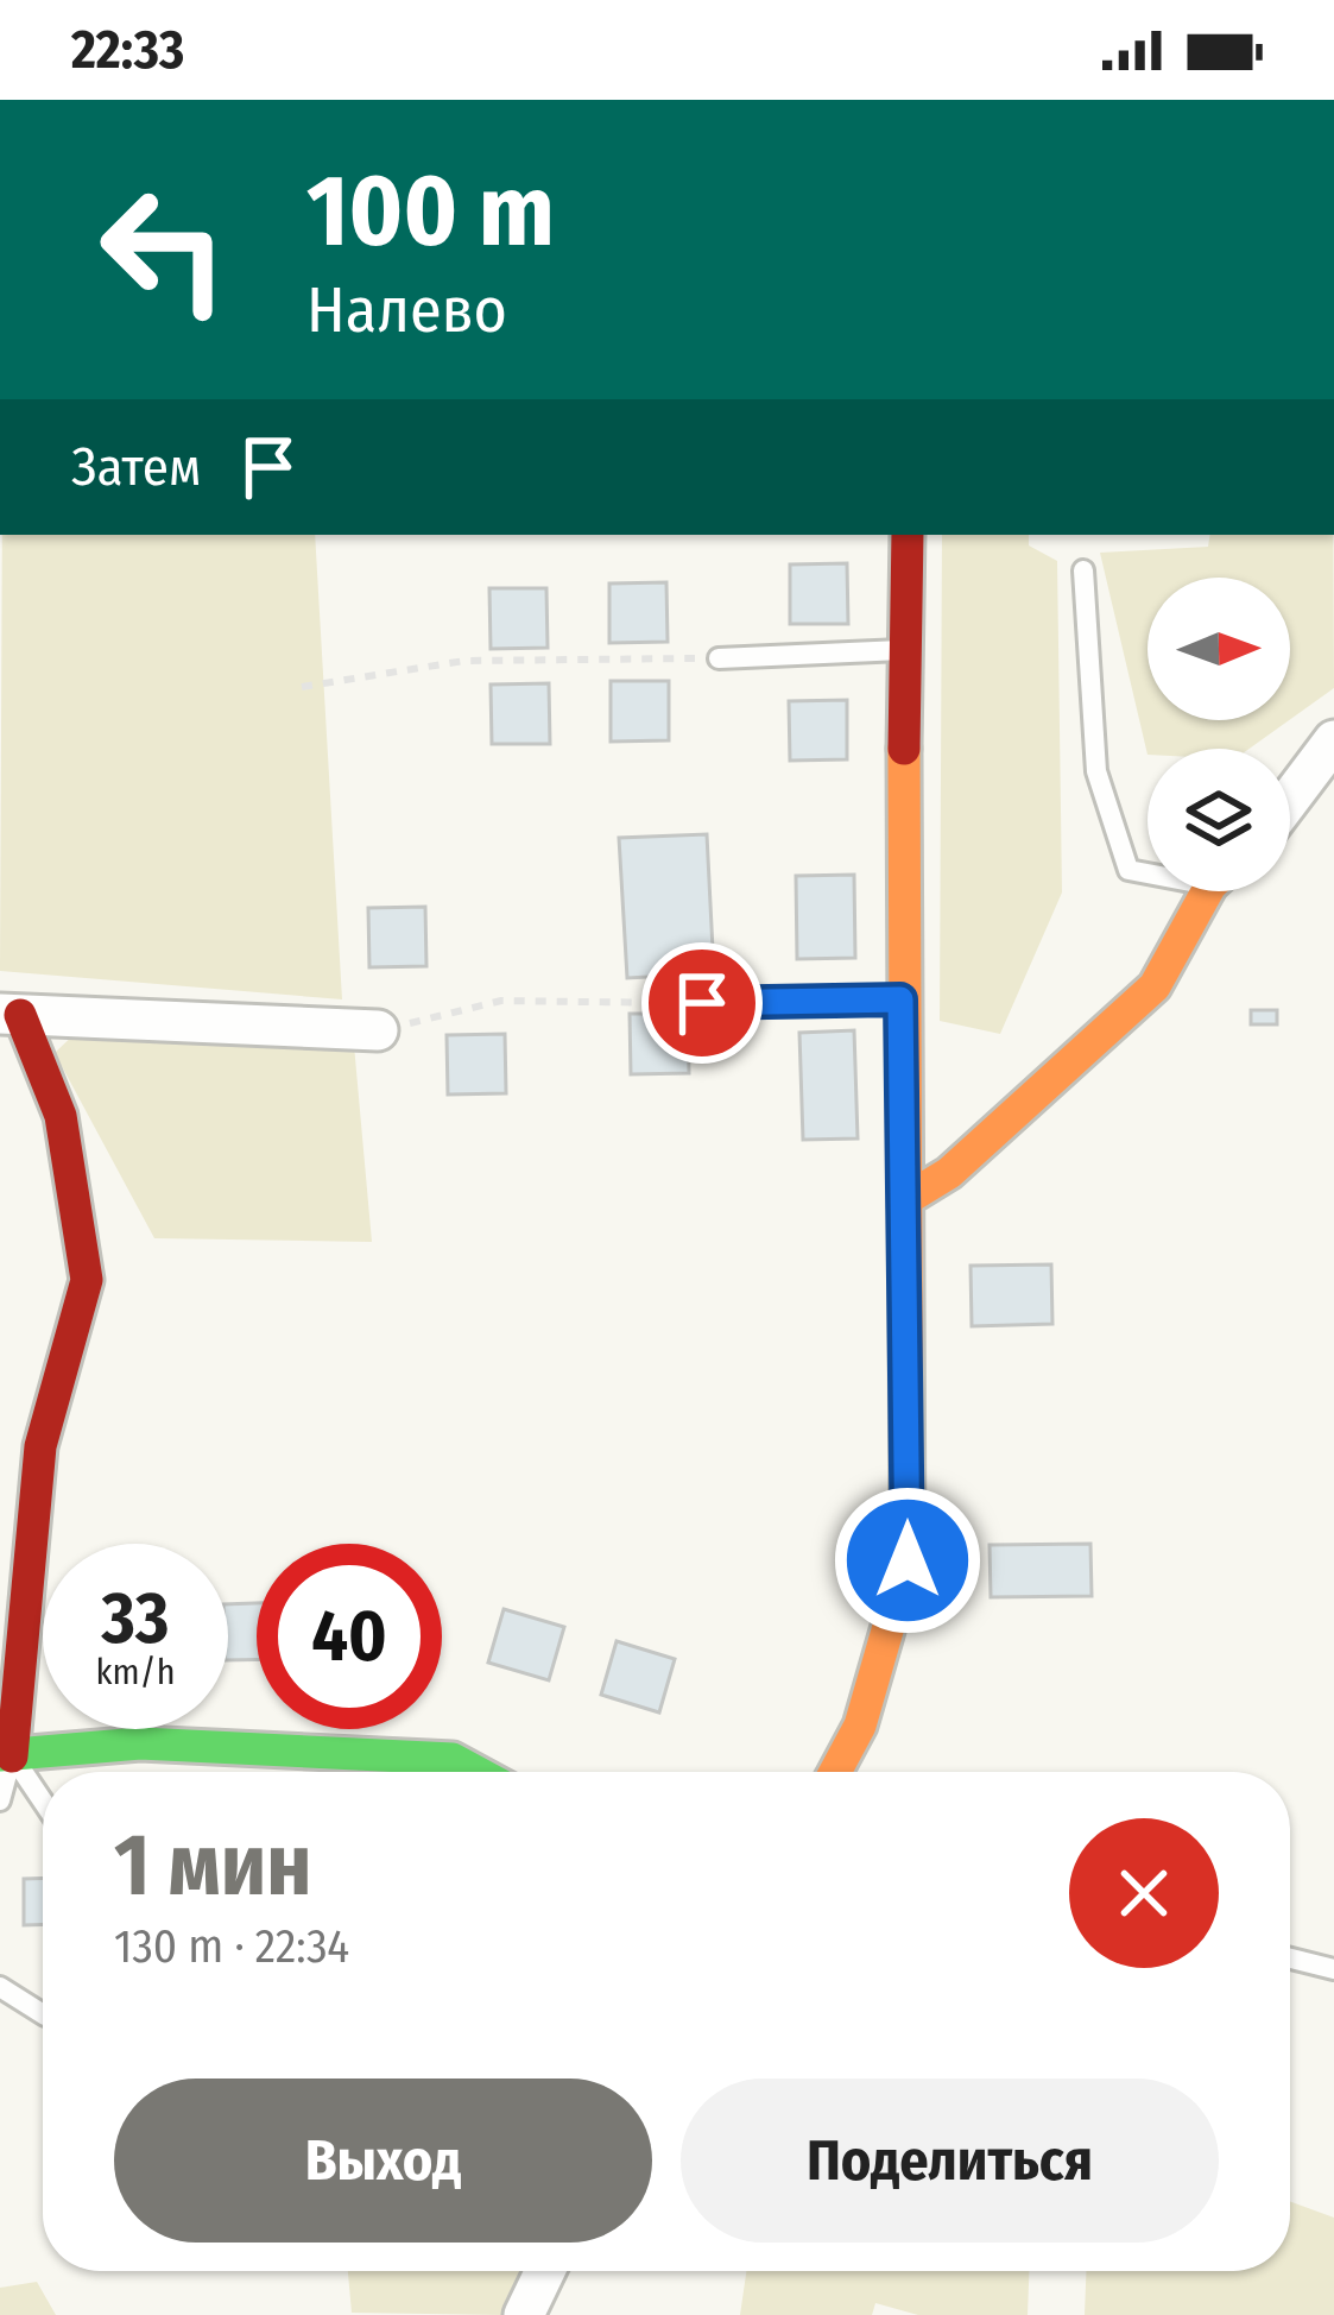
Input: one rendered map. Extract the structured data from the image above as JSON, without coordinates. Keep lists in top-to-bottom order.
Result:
{
  "north": "right",
  "page": {
    "status": "22:33",
    "turn": ["100 m", "Налево"],
    "then": "Затем",
    "speed": "33 km/h",
    "limit": "40",
    "heading": ["1 мин", "130 m · 22:34"],
    "buttons": ["Выход", "Поделиться"]
  }
}
